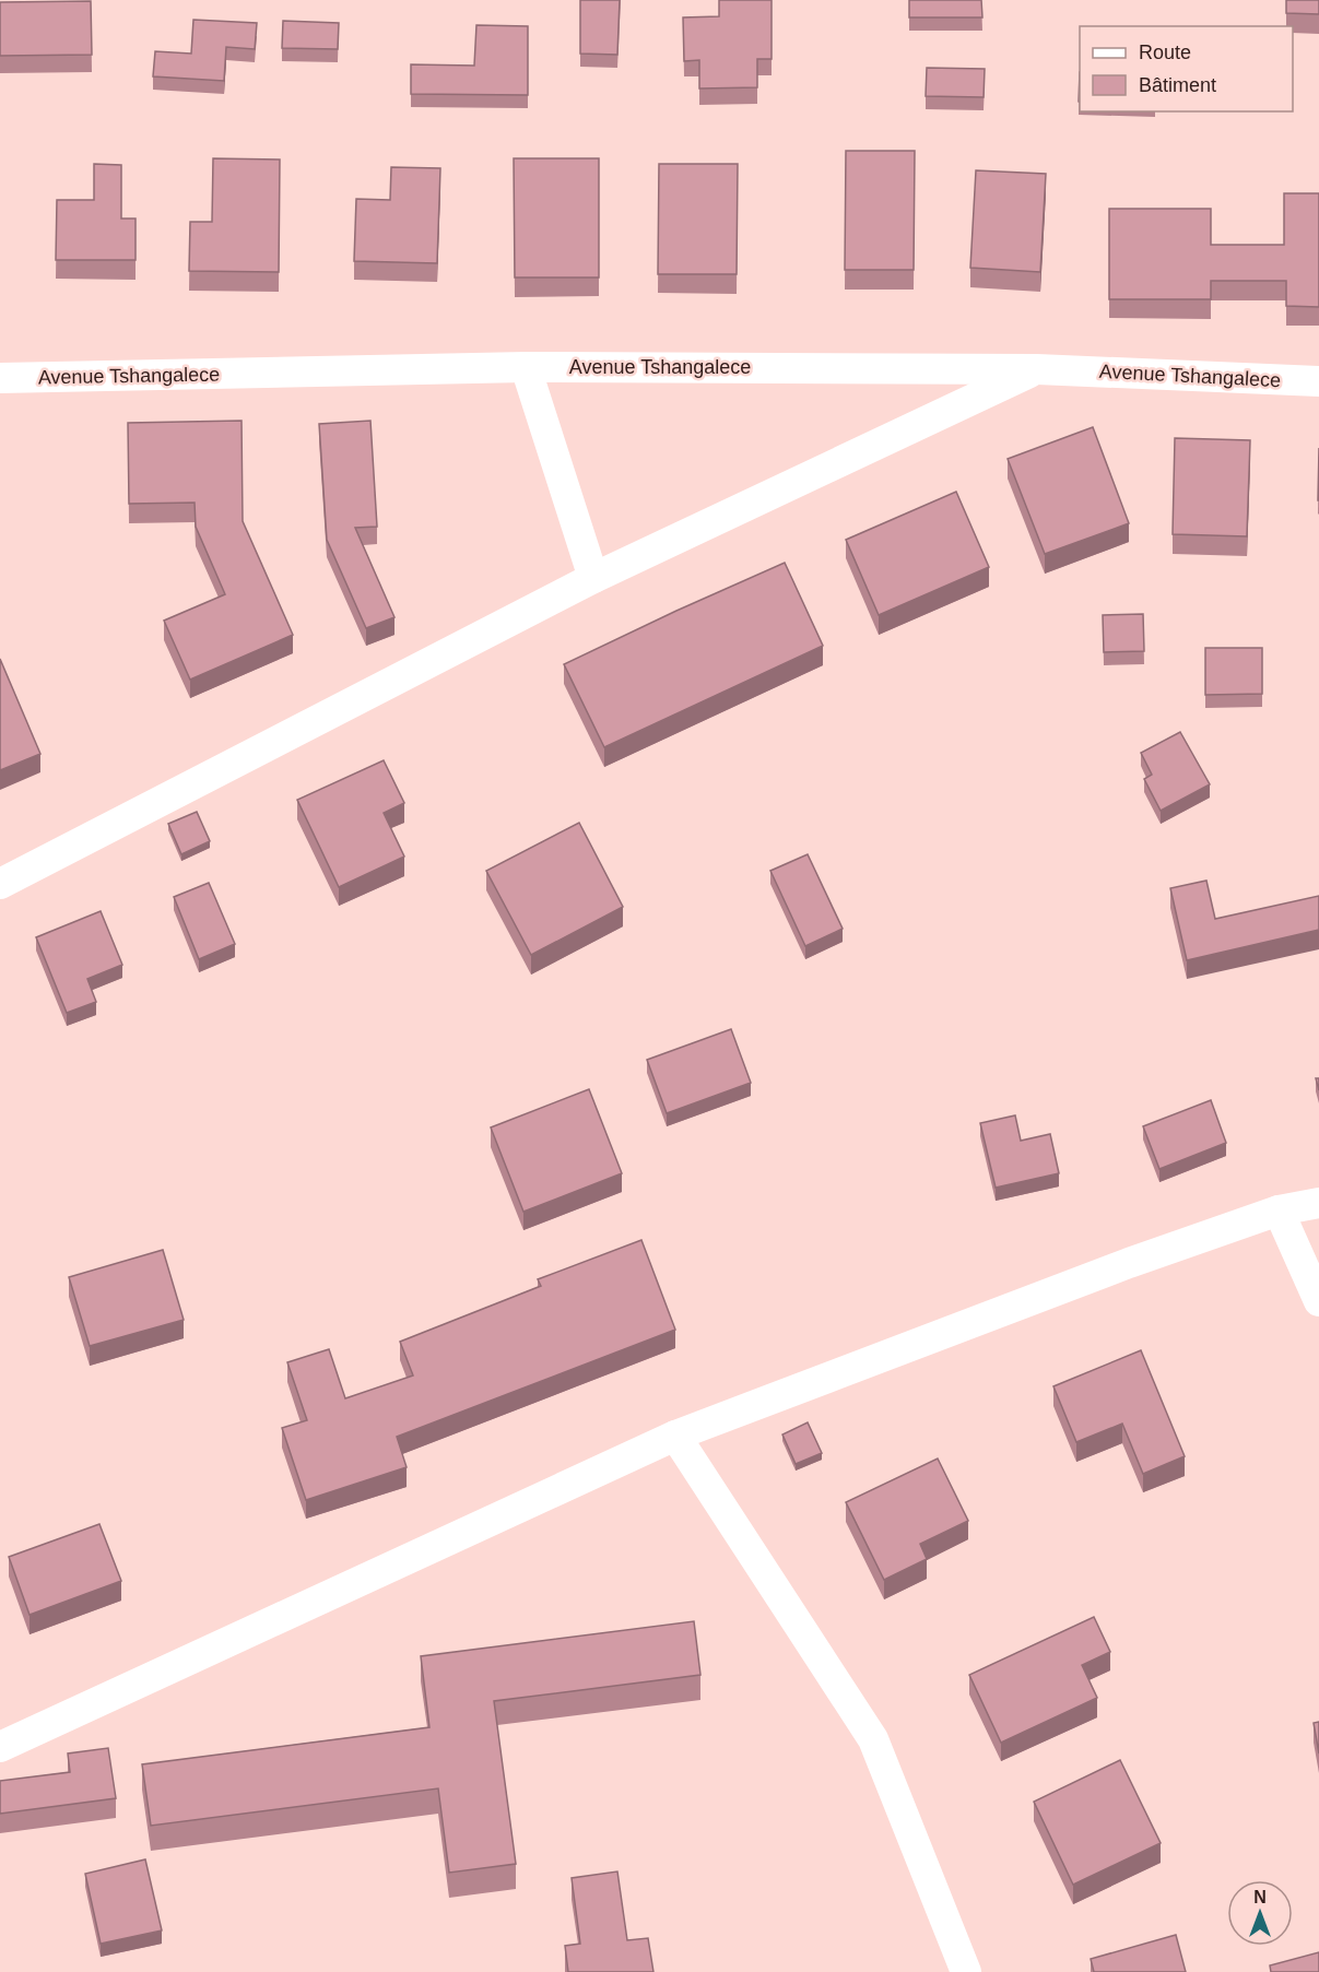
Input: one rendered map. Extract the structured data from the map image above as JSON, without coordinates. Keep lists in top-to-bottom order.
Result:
{
  "streets": {
    "street": ["Avenue Tshangalece"]
  },
  "legend": ["Route", "Bâtiment"],
  "north": "top"
}
